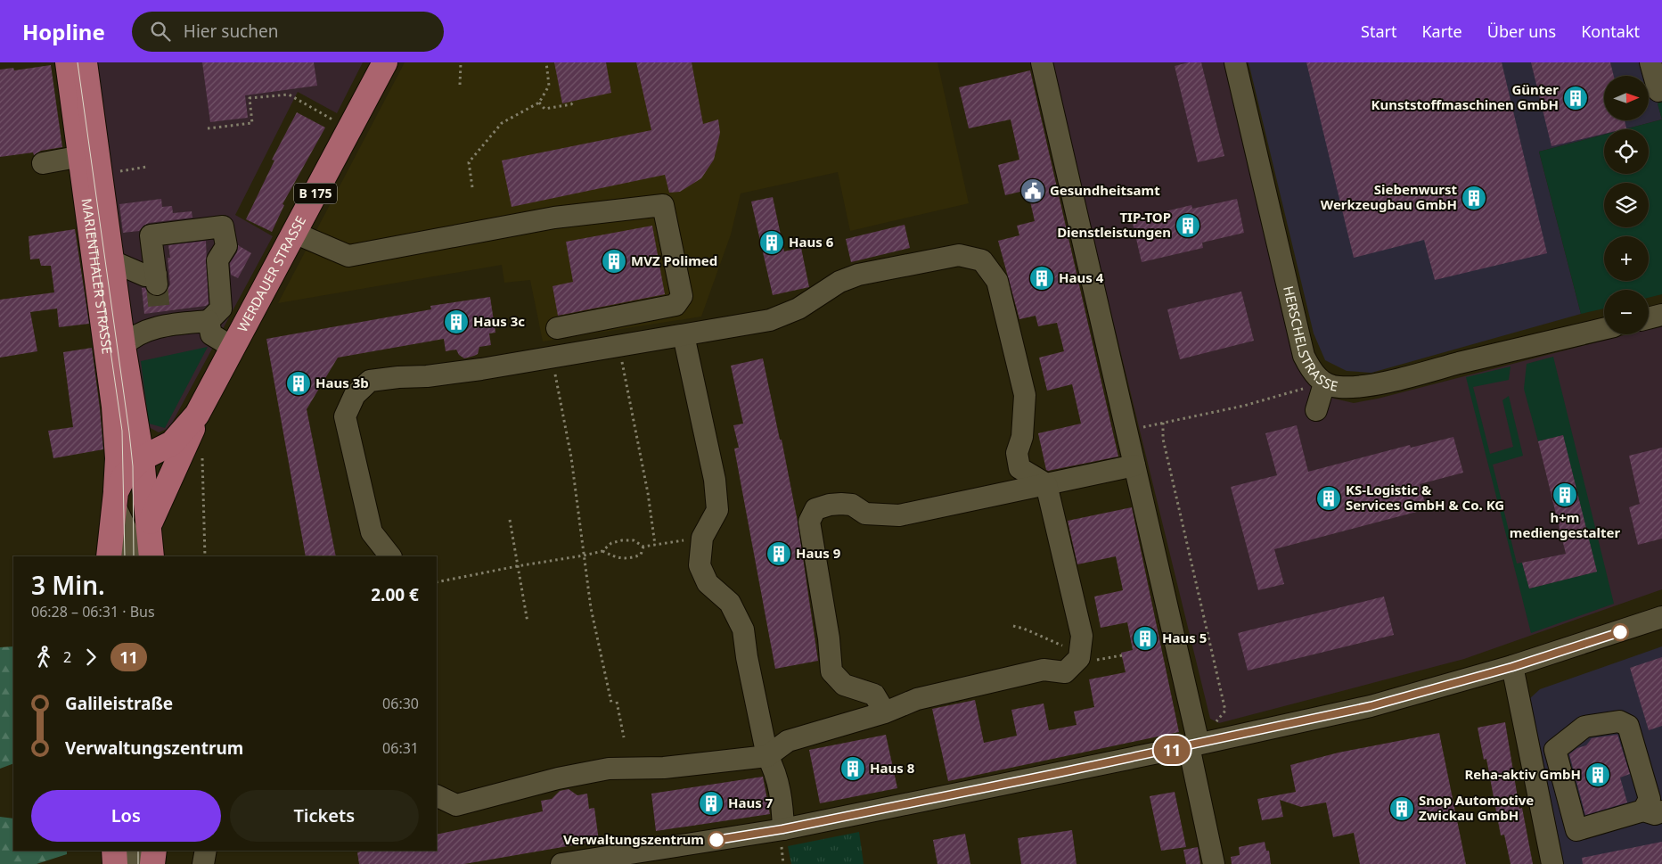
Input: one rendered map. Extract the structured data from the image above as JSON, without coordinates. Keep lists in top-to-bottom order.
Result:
{
  "streets": {
    "main road": ["B 175", "WERDAUER STRASSE", "MARIENTHALER STRASSE"],
    "street": ["HERSCHELSTRASSE"]
  },
  "crossings": [
    ["WERDAUER STRASSE", "MARIENTHALER STRASSE"]
  ],
  "places": {
    "building": [
      "Günter Kunststoffmaschinen GmbH",
      "Siebenwurst Werkzeugbau GmbH",
      "TIP-TOP Dienstleistungen",
      "Haus 6",
      "MVZ Polimed",
      "Haus 4",
      "Haus 3c",
      "Haus 3b",
      "h+m mediengestalter",
      "KS-Logistic & Services GmbH & Co. KG",
      "Haus 9",
      "Haus 5",
      "Haus 8",
      "Reha-aktiv GmbH",
      "Haus 7",
      "Snop Automotive Zwickau GmbH"
    ],
    "public building": ["Gesundheitsamt"],
    "other": ["Verwaltungszentrum"]
  },
  "lines": ["bus line 11"],
  "north": "right",
  "page": {
    "header": "Hopline",
    "search": "Hier suchen",
    "nav": [
      "Start",
      "Karte",
      "Über uns",
      "Kontakt"
    ],
    "on_map": "11",
    "map_buttons": ["+", "−"],
    "heading": ["3 Min.", "06:28 – 06:31 · Bus", "2.00 €"],
    "legs": ["2", "11"],
    "list": [
      {
        "name": "Galileistraße",
        "value": "06:30"
      },
      {
        "name": "Verwaltungszentrum",
        "value": "06:31"
      }
    ],
    "buttons": ["Los", "Tickets"]
  }
}
